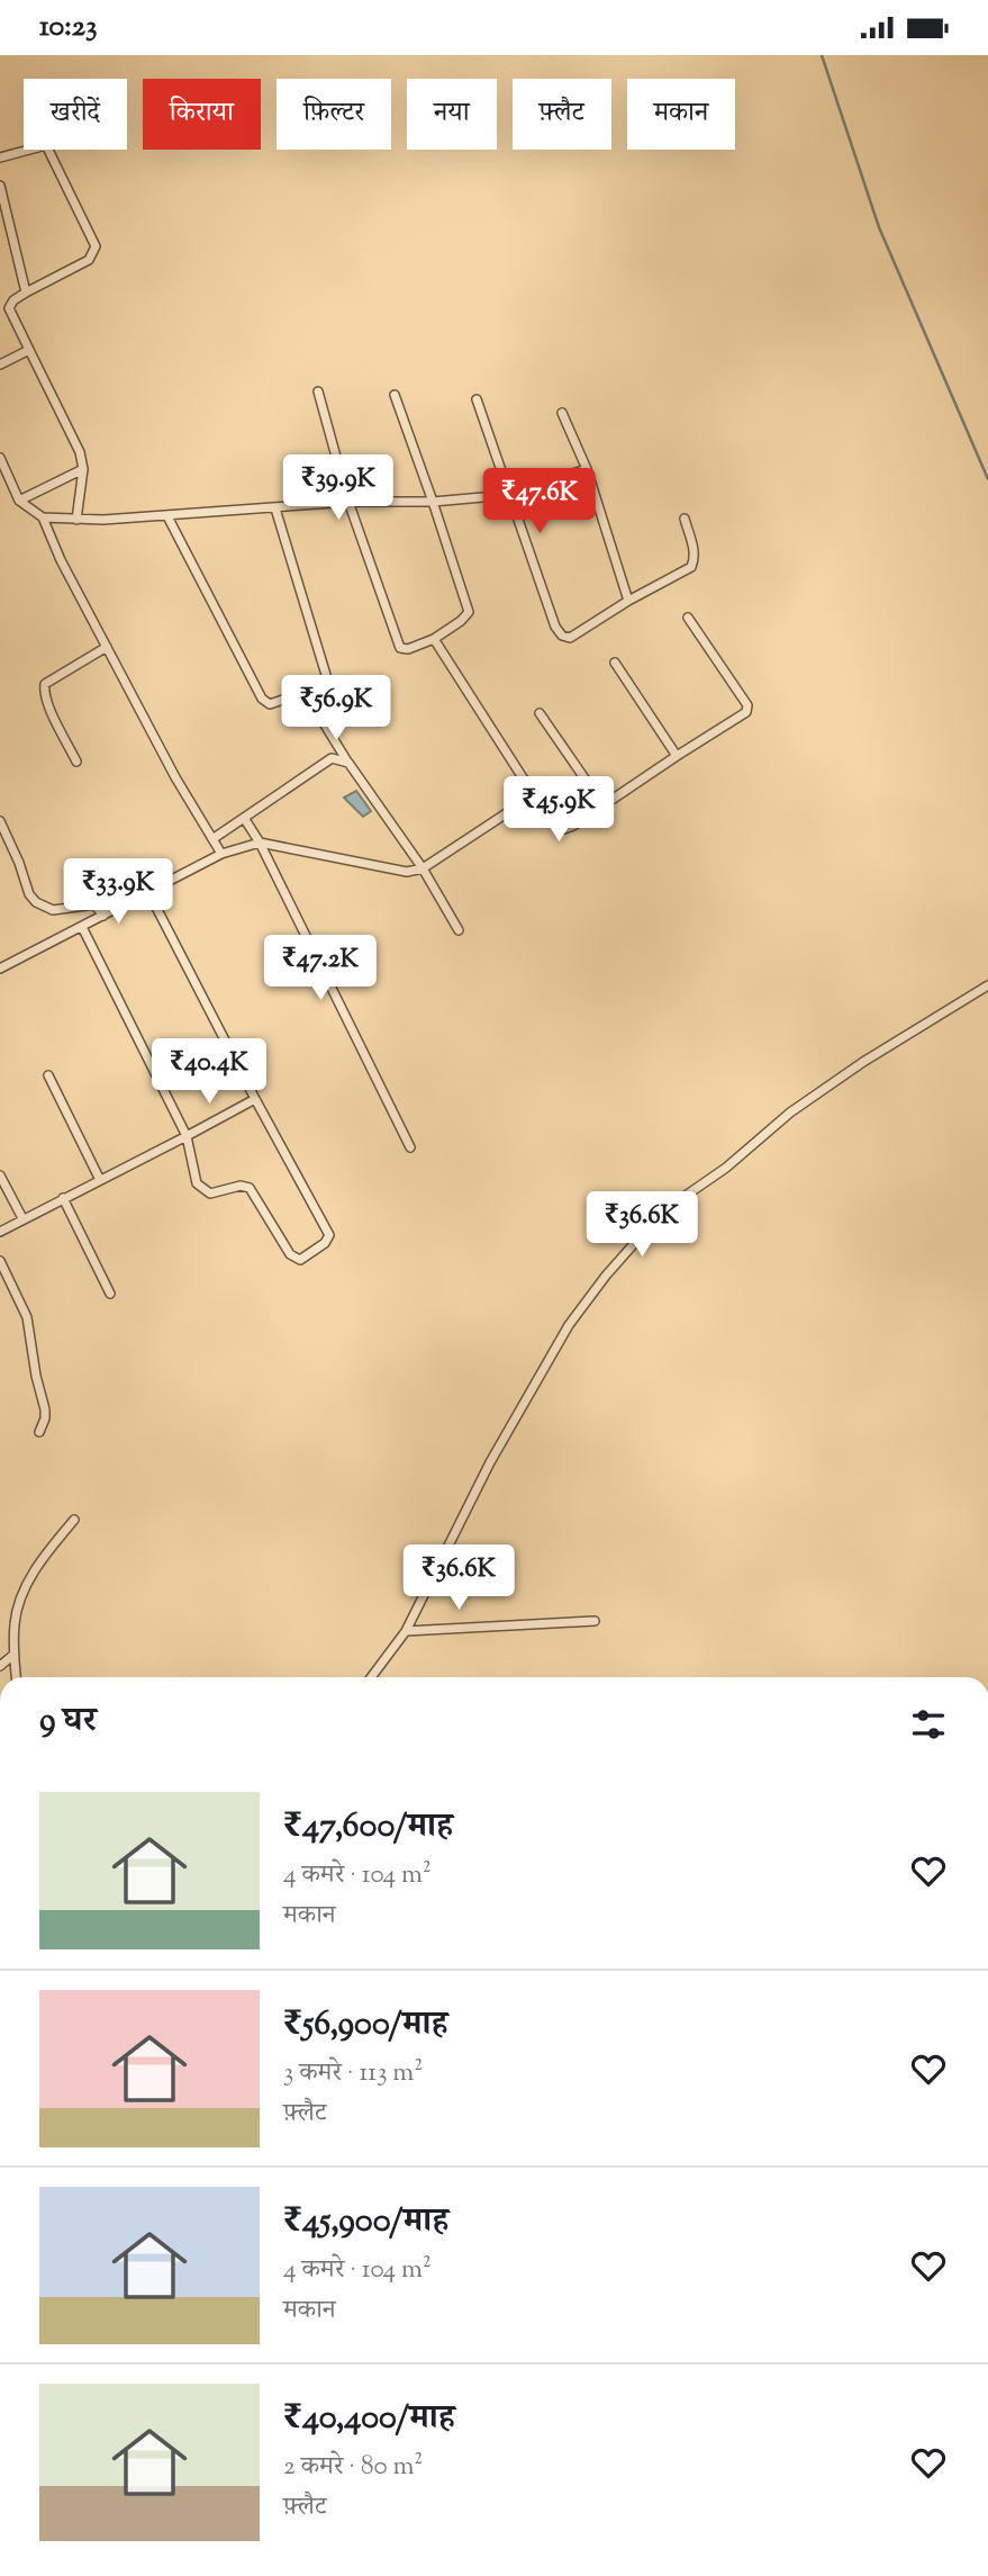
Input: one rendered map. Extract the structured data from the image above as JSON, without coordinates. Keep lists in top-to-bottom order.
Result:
{
  "page": {
    "status": "10:23",
    "chip": [
      "खरीदें",
      "किराया",
      "फ़िल्टर",
      "नया",
      "फ़्लैट",
      "मकान"
    ],
    "price": [
      "₹39.9K",
      "₹47.6K",
      "₹56.9K",
      "₹45.9K",
      "₹33.9K",
      "₹47.2K",
      "₹40.4K",
      "₹36.6K",
      "₹36.6K"
    ],
    "heading": "9 घर",
    "list": [
      {
        "name": "₹47,600/माह",
        "note": "4 कमरे · 104 m² · मकान"
      },
      {
        "name": "₹56,900/माह",
        "note": "3 कमरे · 113 m² · फ़्लैट"
      },
      {
        "name": "₹45,900/माह",
        "note": "4 कमरे · 104 m² · मकान"
      },
      {
        "name": "₹40,400/माह",
        "note": "2 कमरे · 80 m² · फ़्लैट"
      }
    ]
  }
}
